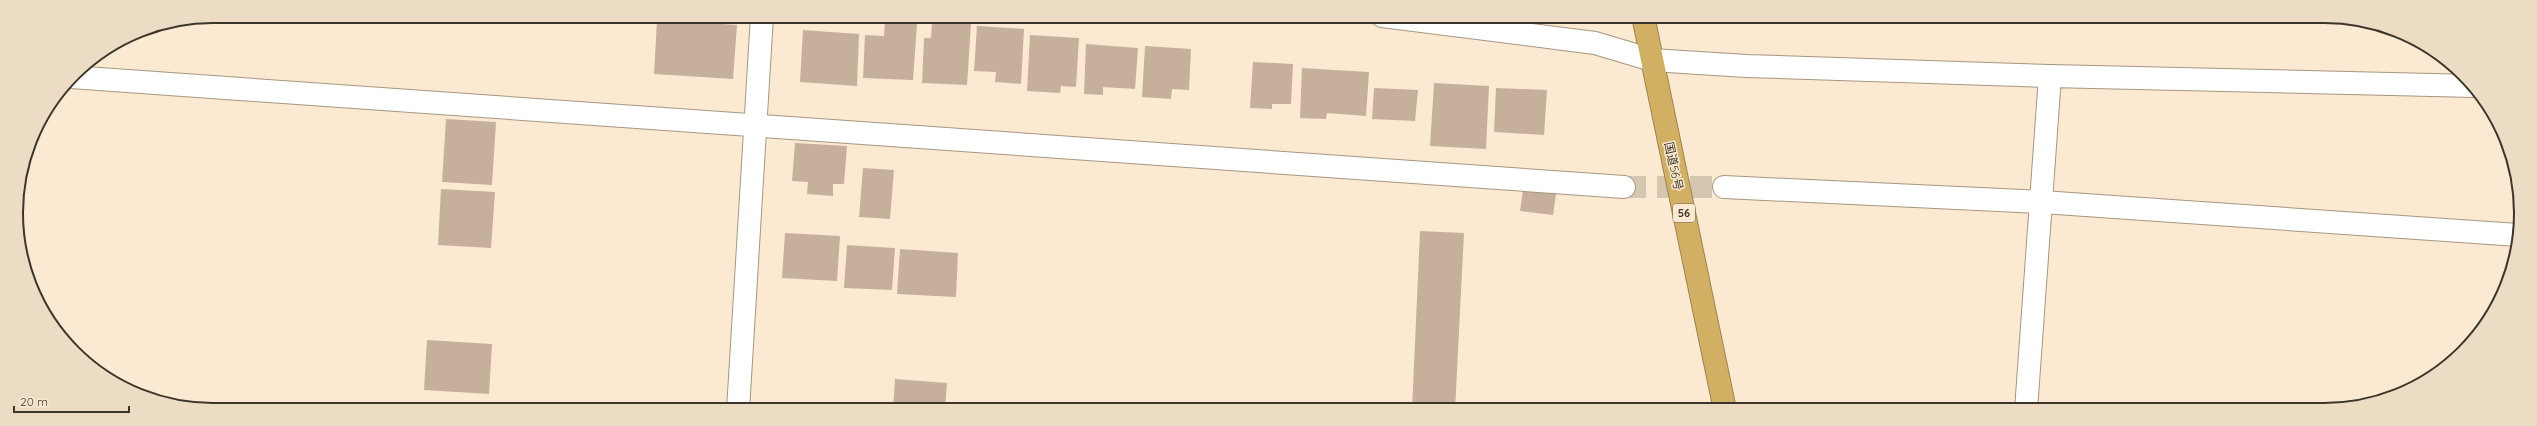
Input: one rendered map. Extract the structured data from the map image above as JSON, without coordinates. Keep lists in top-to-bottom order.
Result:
{
  "streets": {
    "highway": ["国道56号", "56"]
  },
  "scale_bar": "20 m"
}
